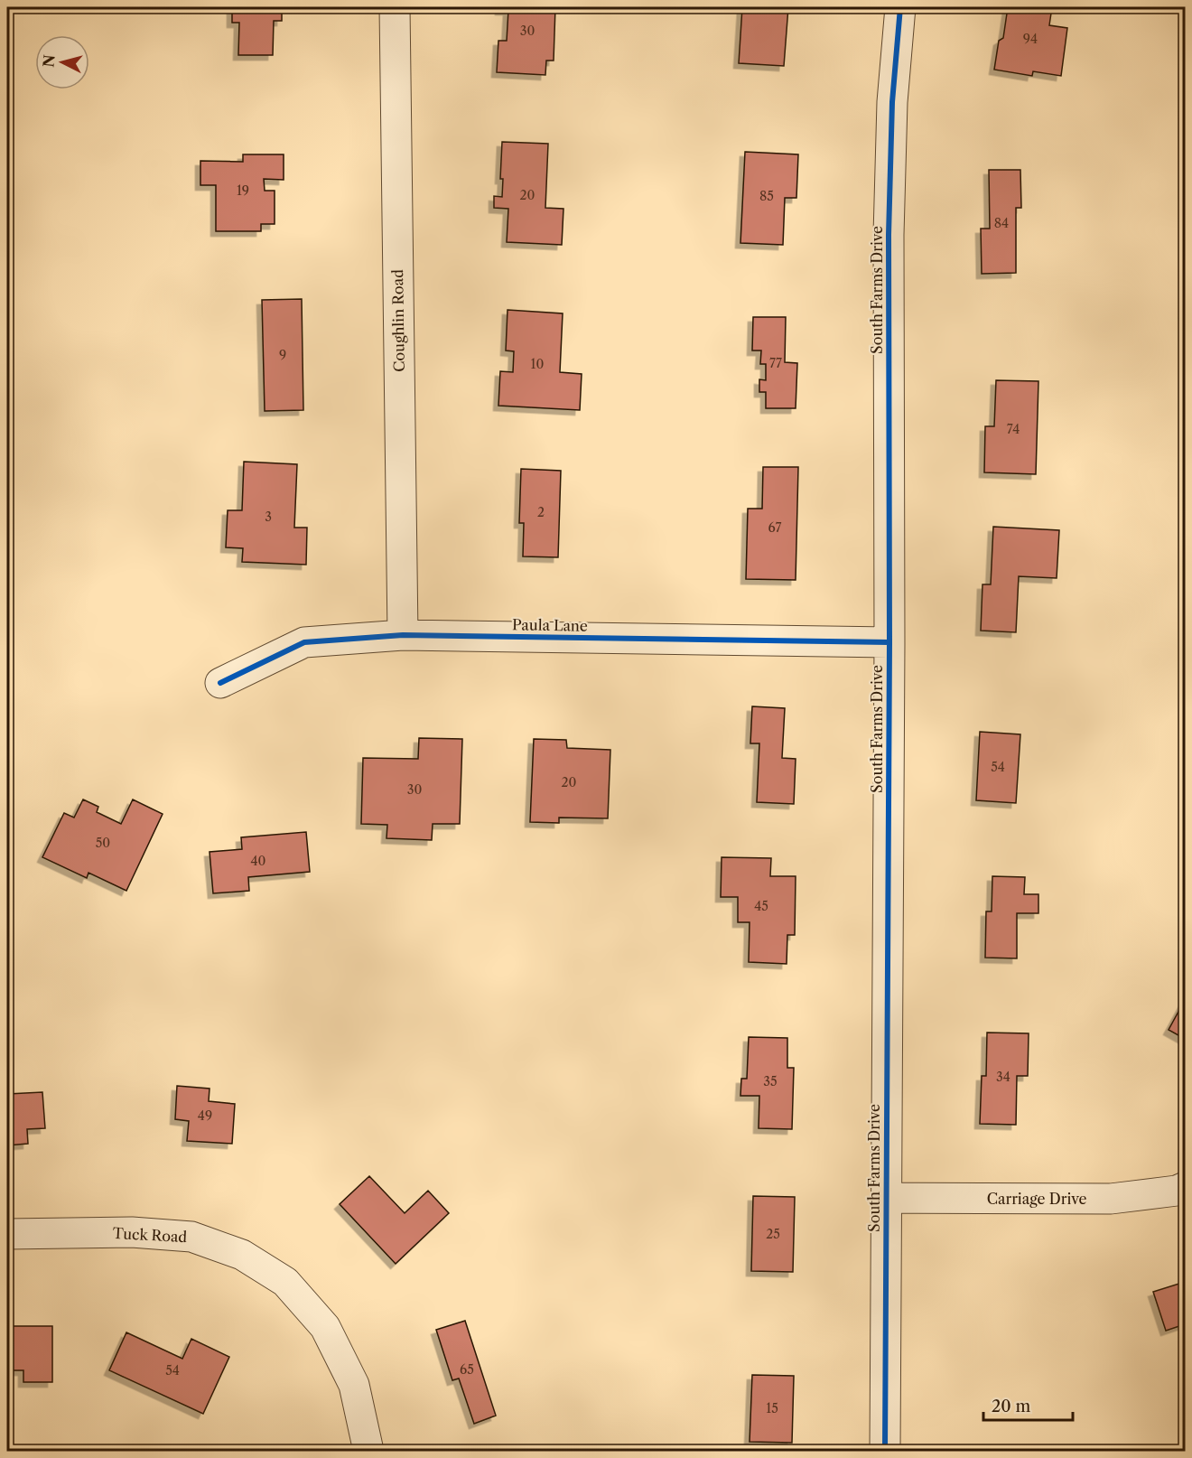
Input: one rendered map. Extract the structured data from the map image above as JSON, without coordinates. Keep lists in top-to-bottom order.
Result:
{
  "streets": {
    "street": [
      "South Farms Drive",
      "Coughlin Road",
      "Paula Lane",
      "Carriage Drive",
      "Tuck Road"
    ]
  },
  "crossings": [
    ["South Farms Drive", "Paula Lane"],
    ["South Farms Drive", "Carriage Drive"],
    ["Coughlin Road", "Paula Lane"]
  ],
  "house_numbers": [
    "30",
    "94",
    "19",
    "20",
    "85",
    "84",
    "9",
    "77",
    "10",
    "74",
    "2",
    "3",
    "67",
    "54",
    "20",
    "30",
    "50",
    "40",
    "45",
    "34",
    "35",
    "49",
    "25",
    "65",
    "54",
    "15"
  ],
  "scale_bar": "20 m",
  "north": "left"
}
